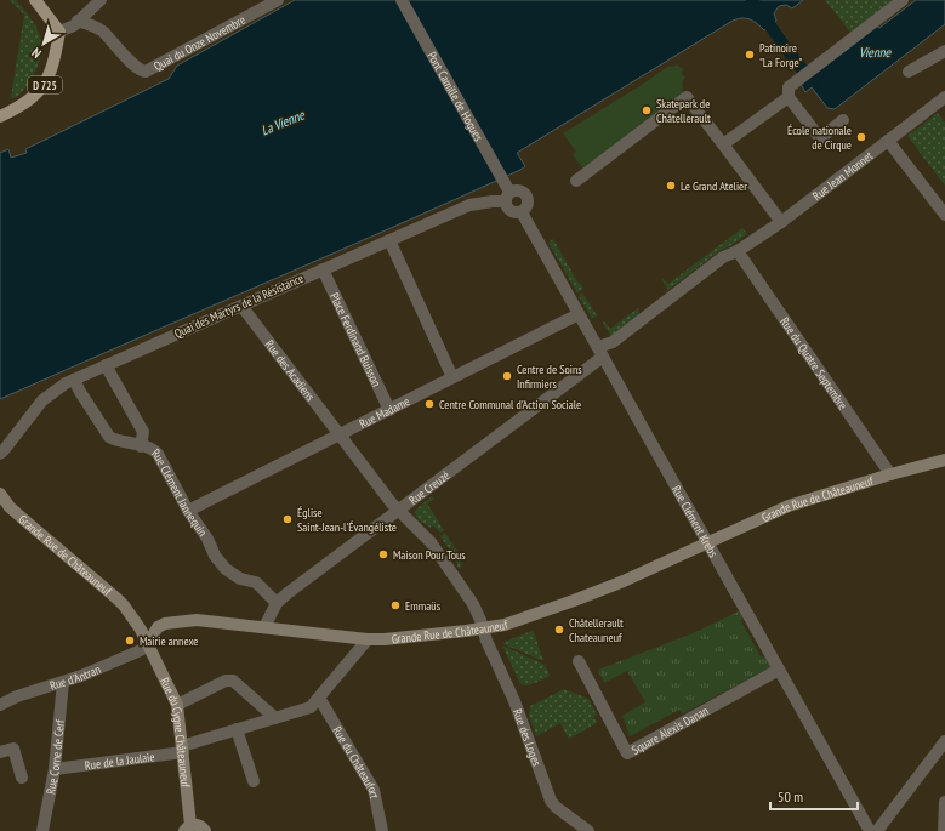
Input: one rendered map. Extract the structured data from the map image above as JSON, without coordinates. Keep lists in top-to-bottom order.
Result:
{
  "streets": {
    "main road": ["D 725", "Grande Rue de Châteauneuf", "Rue du Cygne Châteauneuf"],
    "street": [
      "Quai du Onze Novembre",
      "Pont Camille de Hogues",
      "Rue Jean Monnet",
      "Quai des Martyrs de la Résistance",
      "Place Ferdinand Buisson",
      "Rue du Quatre Septembre",
      "Rue des Acadiens",
      "Rue Madame",
      "Rue Creuzé",
      "Rue Clément Jannequin",
      "Rue Clément Krebs",
      "Rue d'Antran",
      "Square Alexis Danan",
      "Rue des Loges",
      "Rue Corne de Cerf",
      "Rue de la Jaulaie",
      "Rue du Châteaufort"
    ]
  },
  "crossings": [
    ["Pont Camille de Hogues", "Quai des Martyrs de la Résistance"],
    ["Pont Camille de Hogues", "Rue Clément Krebs"],
    ["Rue Jean Monnet", "Rue du Quatre Septembre"],
    ["Rue Jean Monnet", "Rue Creuzé"],
    ["Quai des Martyrs de la Résistance", "Place Ferdinand Buisson"],
    ["Quai des Martyrs de la Résistance", "Rue des Acadiens"],
    ["Quai des Martyrs de la Résistance", "Rue Clément Jannequin"],
    ["Quai des Martyrs de la Résistance", "Rue Clément Krebs"],
    ["Place Ferdinand Buisson", "Rue Madame"],
    ["Rue du Quatre Septembre", "Rue Creuzé"],
    ["Rue du Quatre Septembre", "Grande Rue de Châteauneuf"],
    ["Rue des Acadiens", "Rue Madame"],
    ["Rue des Acadiens", "Rue Creuzé"],
    ["Rue des Acadiens", "Rue des Loges"],
    ["Rue Madame", "Rue Clément Jannequin"],
    ["Rue Madame", "Rue Clément Krebs"],
    ["Rue Creuzé", "Rue Clément Jannequin"],
    ["Rue Creuzé", "Grande Rue de Châteauneuf"],
    ["Rue Creuzé", "Rue Clément Krebs"],
    ["Rue Creuzé", "Rue des Loges"],
    ["Grande Rue de Châteauneuf", "Rue Clément Krebs"],
    ["Grande Rue de Châteauneuf", "Rue d'Antran"],
    ["Grande Rue de Châteauneuf", "Rue du Cygne Châteauneuf"],
    ["Grande Rue de Châteauneuf", "Rue des Loges"],
    ["Grande Rue de Châteauneuf", "Rue de la Jaulaie"],
    ["Rue Clément Krebs", "Square Alexis Danan"],
    ["Rue d'Antran", "Rue du Cygne Châteauneuf"],
    ["Rue d'Antran", "Rue Corne de Cerf"],
    ["Rue du Cygne Châteauneuf", "Rue de la Jaulaie"],
    ["Rue Corne de Cerf", "Rue de la Jaulaie"],
    ["Rue de la Jaulaie", "Rue du Châteaufort"]
  ],
  "water": ["Vienne", "La Vienne"],
  "places": [
    "Patinoire \"La Forge\"",
    "Skatepark de Châtellerault",
    "École nationale de Cirque",
    "Le Grand Atelier",
    "Centre de Soins Infirmiers",
    "Centre Communal d'Action Sociale",
    "Église Saint-Jean-l'Évangéliste",
    "Maison Pour Tous",
    "Emmaüs",
    "Châtellerault Chateauneuf",
    "Mairie annexe"
  ],
  "scale_bar": "50 m",
  "north": "bottom left"
}
